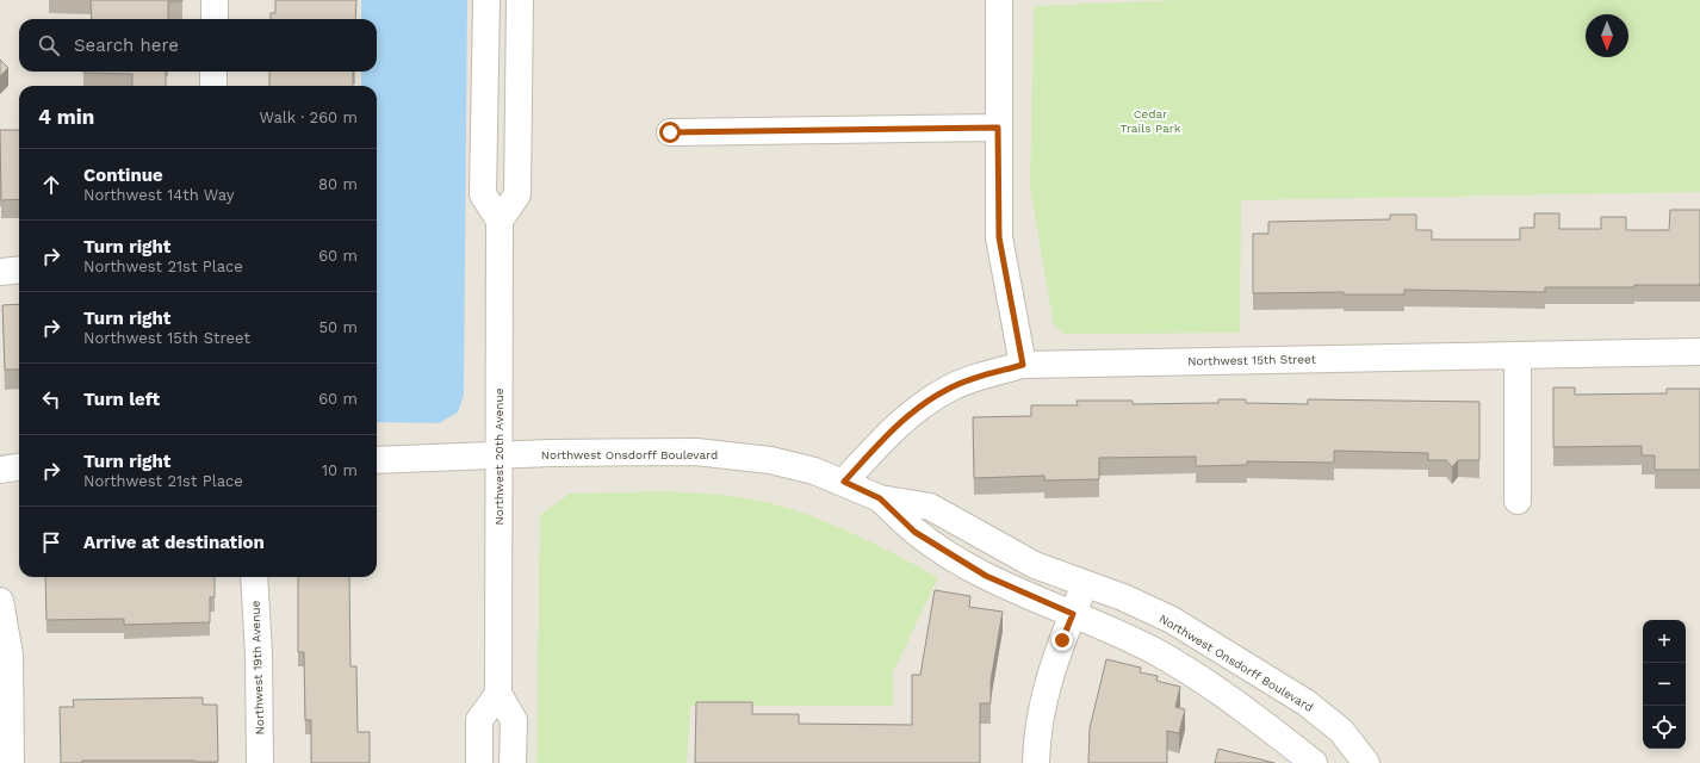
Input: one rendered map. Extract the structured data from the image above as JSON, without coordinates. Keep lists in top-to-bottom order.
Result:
{
  "streets": {
    "street": [
      "Northwest 15th Street",
      "Northwest Onsdorff Boulevard",
      "Northwest 20th Avenue",
      "Northwest 19th Avenue"
    ]
  },
  "crossings": [
    ["Northwest 15th Street", "Northwest Onsdorff Boulevard"],
    ["Northwest Onsdorff Boulevard", "Northwest 20th Avenue"]
  ],
  "parks": ["Cedar Trails Park"],
  "north": "bottom",
  "page": {
    "search": "Search here",
    "heading": ["4 min", "Walk · 260 m"],
    "list": [
      ["Continue", "Northwest 14th Way", "80 m"],
      ["Turn right", "Northwest 21st Place", "60 m"],
      ["Turn right", "Northwest 15th Street", "50 m"],
      ["Turn left", "60 m"],
      ["Turn right", "Northwest 21st Place", "10 m"],
      "Arrive at destination"
    ],
    "map_buttons": ["+", "−"]
  }
}
